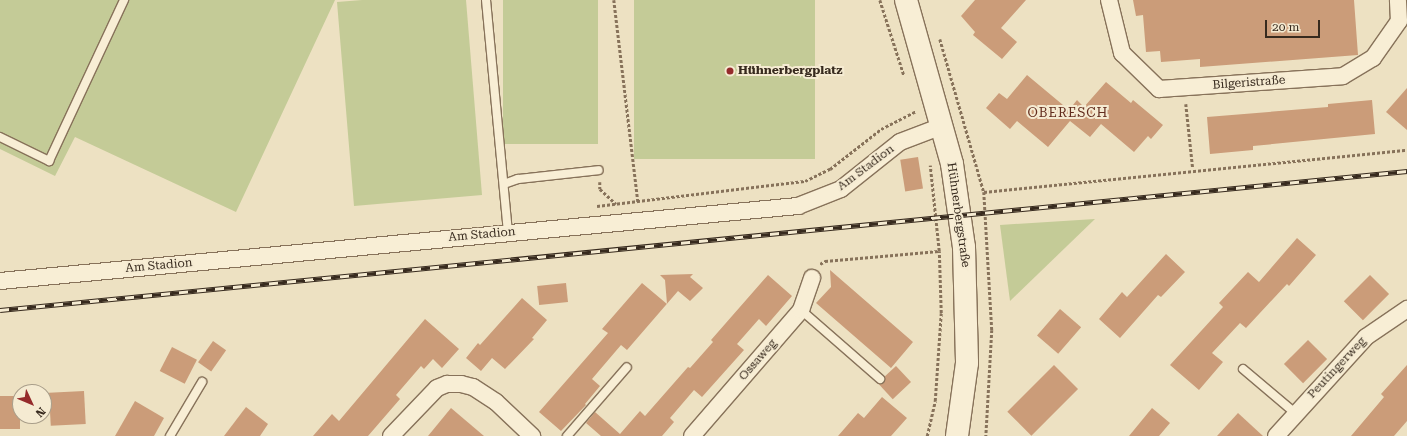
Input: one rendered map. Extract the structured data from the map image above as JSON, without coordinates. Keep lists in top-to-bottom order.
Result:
{
  "streets": {
    "street": [
      "Bilgeristraße",
      "Am Stadion",
      "Hühnerbergstraße",
      "Ossaweg",
      "Peutingerweg"
    ]
  },
  "crossings": [
    ["Am Stadion", "Hühnerbergstraße"]
  ],
  "districts": ["OBERESCH"],
  "places": ["Hühnerbergplatz"],
  "scale_bar": "20 m",
  "north": "bottom right"
}
